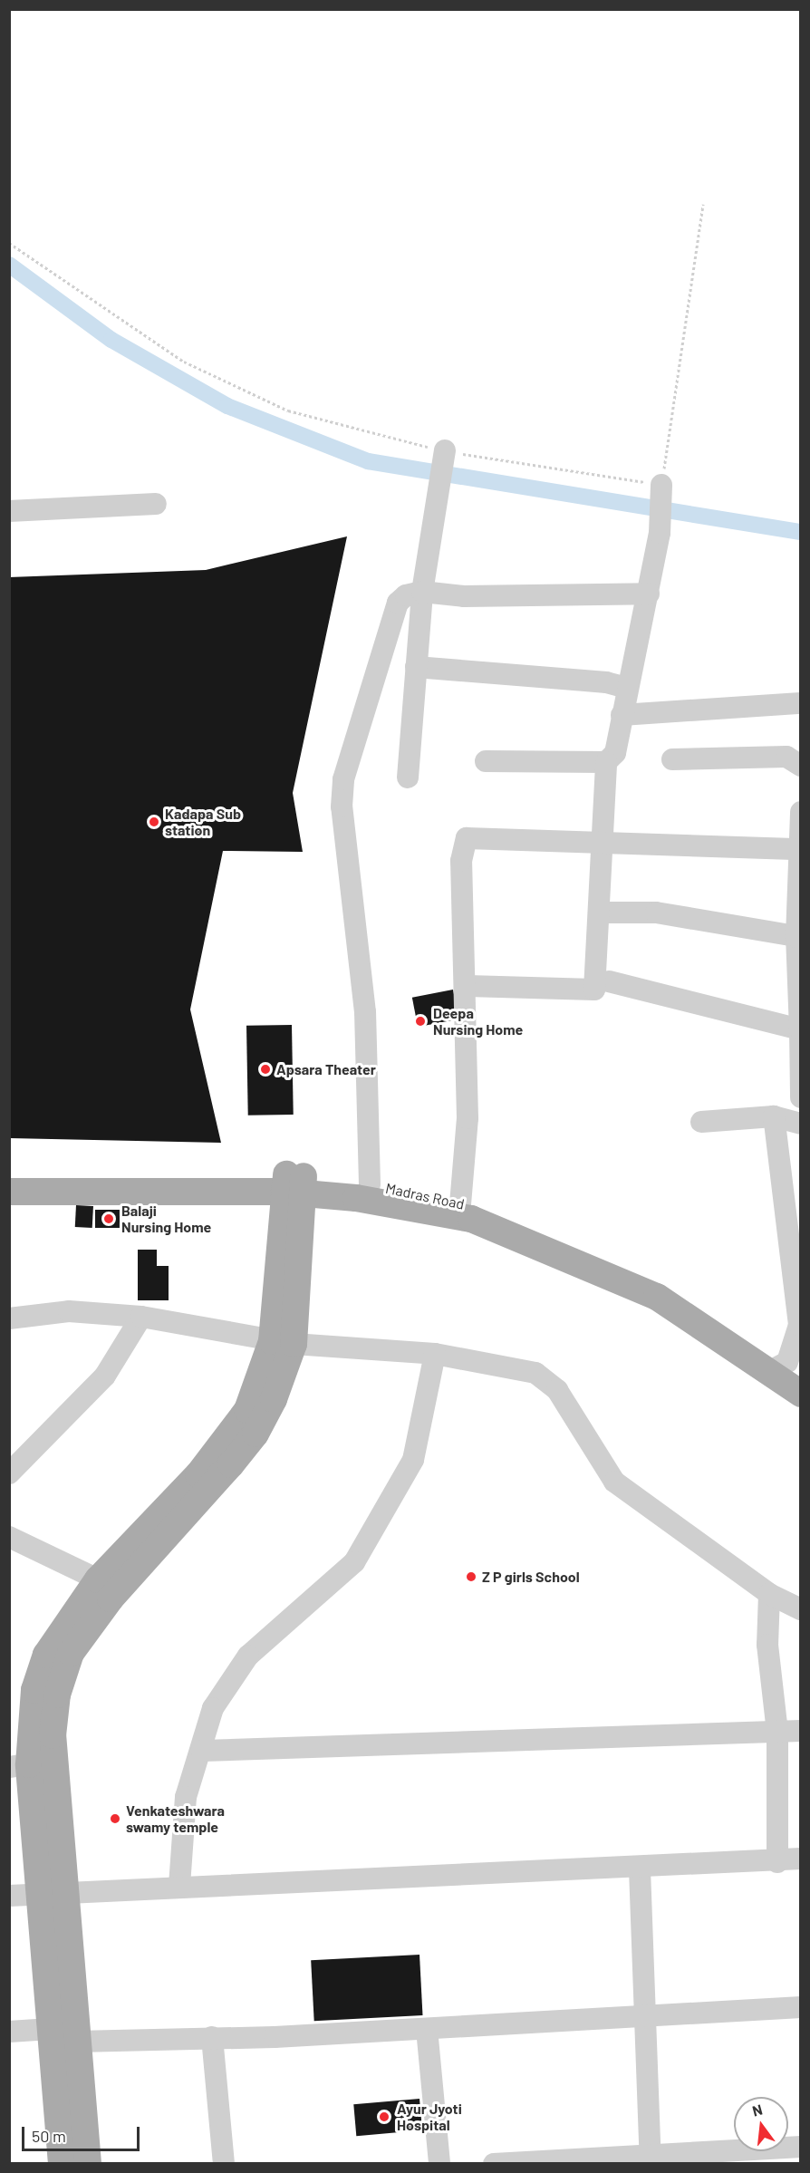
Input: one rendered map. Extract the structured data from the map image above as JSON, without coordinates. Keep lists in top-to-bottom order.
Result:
{
  "streets": {
    "main road": ["Madras Road"]
  },
  "places": [
    "Kadapa Sub station",
    "Deepa Nursing Home",
    "Apsara Theater",
    "Balaji Nursing Home",
    "Z P girls School",
    "Venkateshwara swamy temple",
    "Ayur Jyoti Hospital"
  ],
  "scale_bar": "50 m",
  "north": "top"
}
